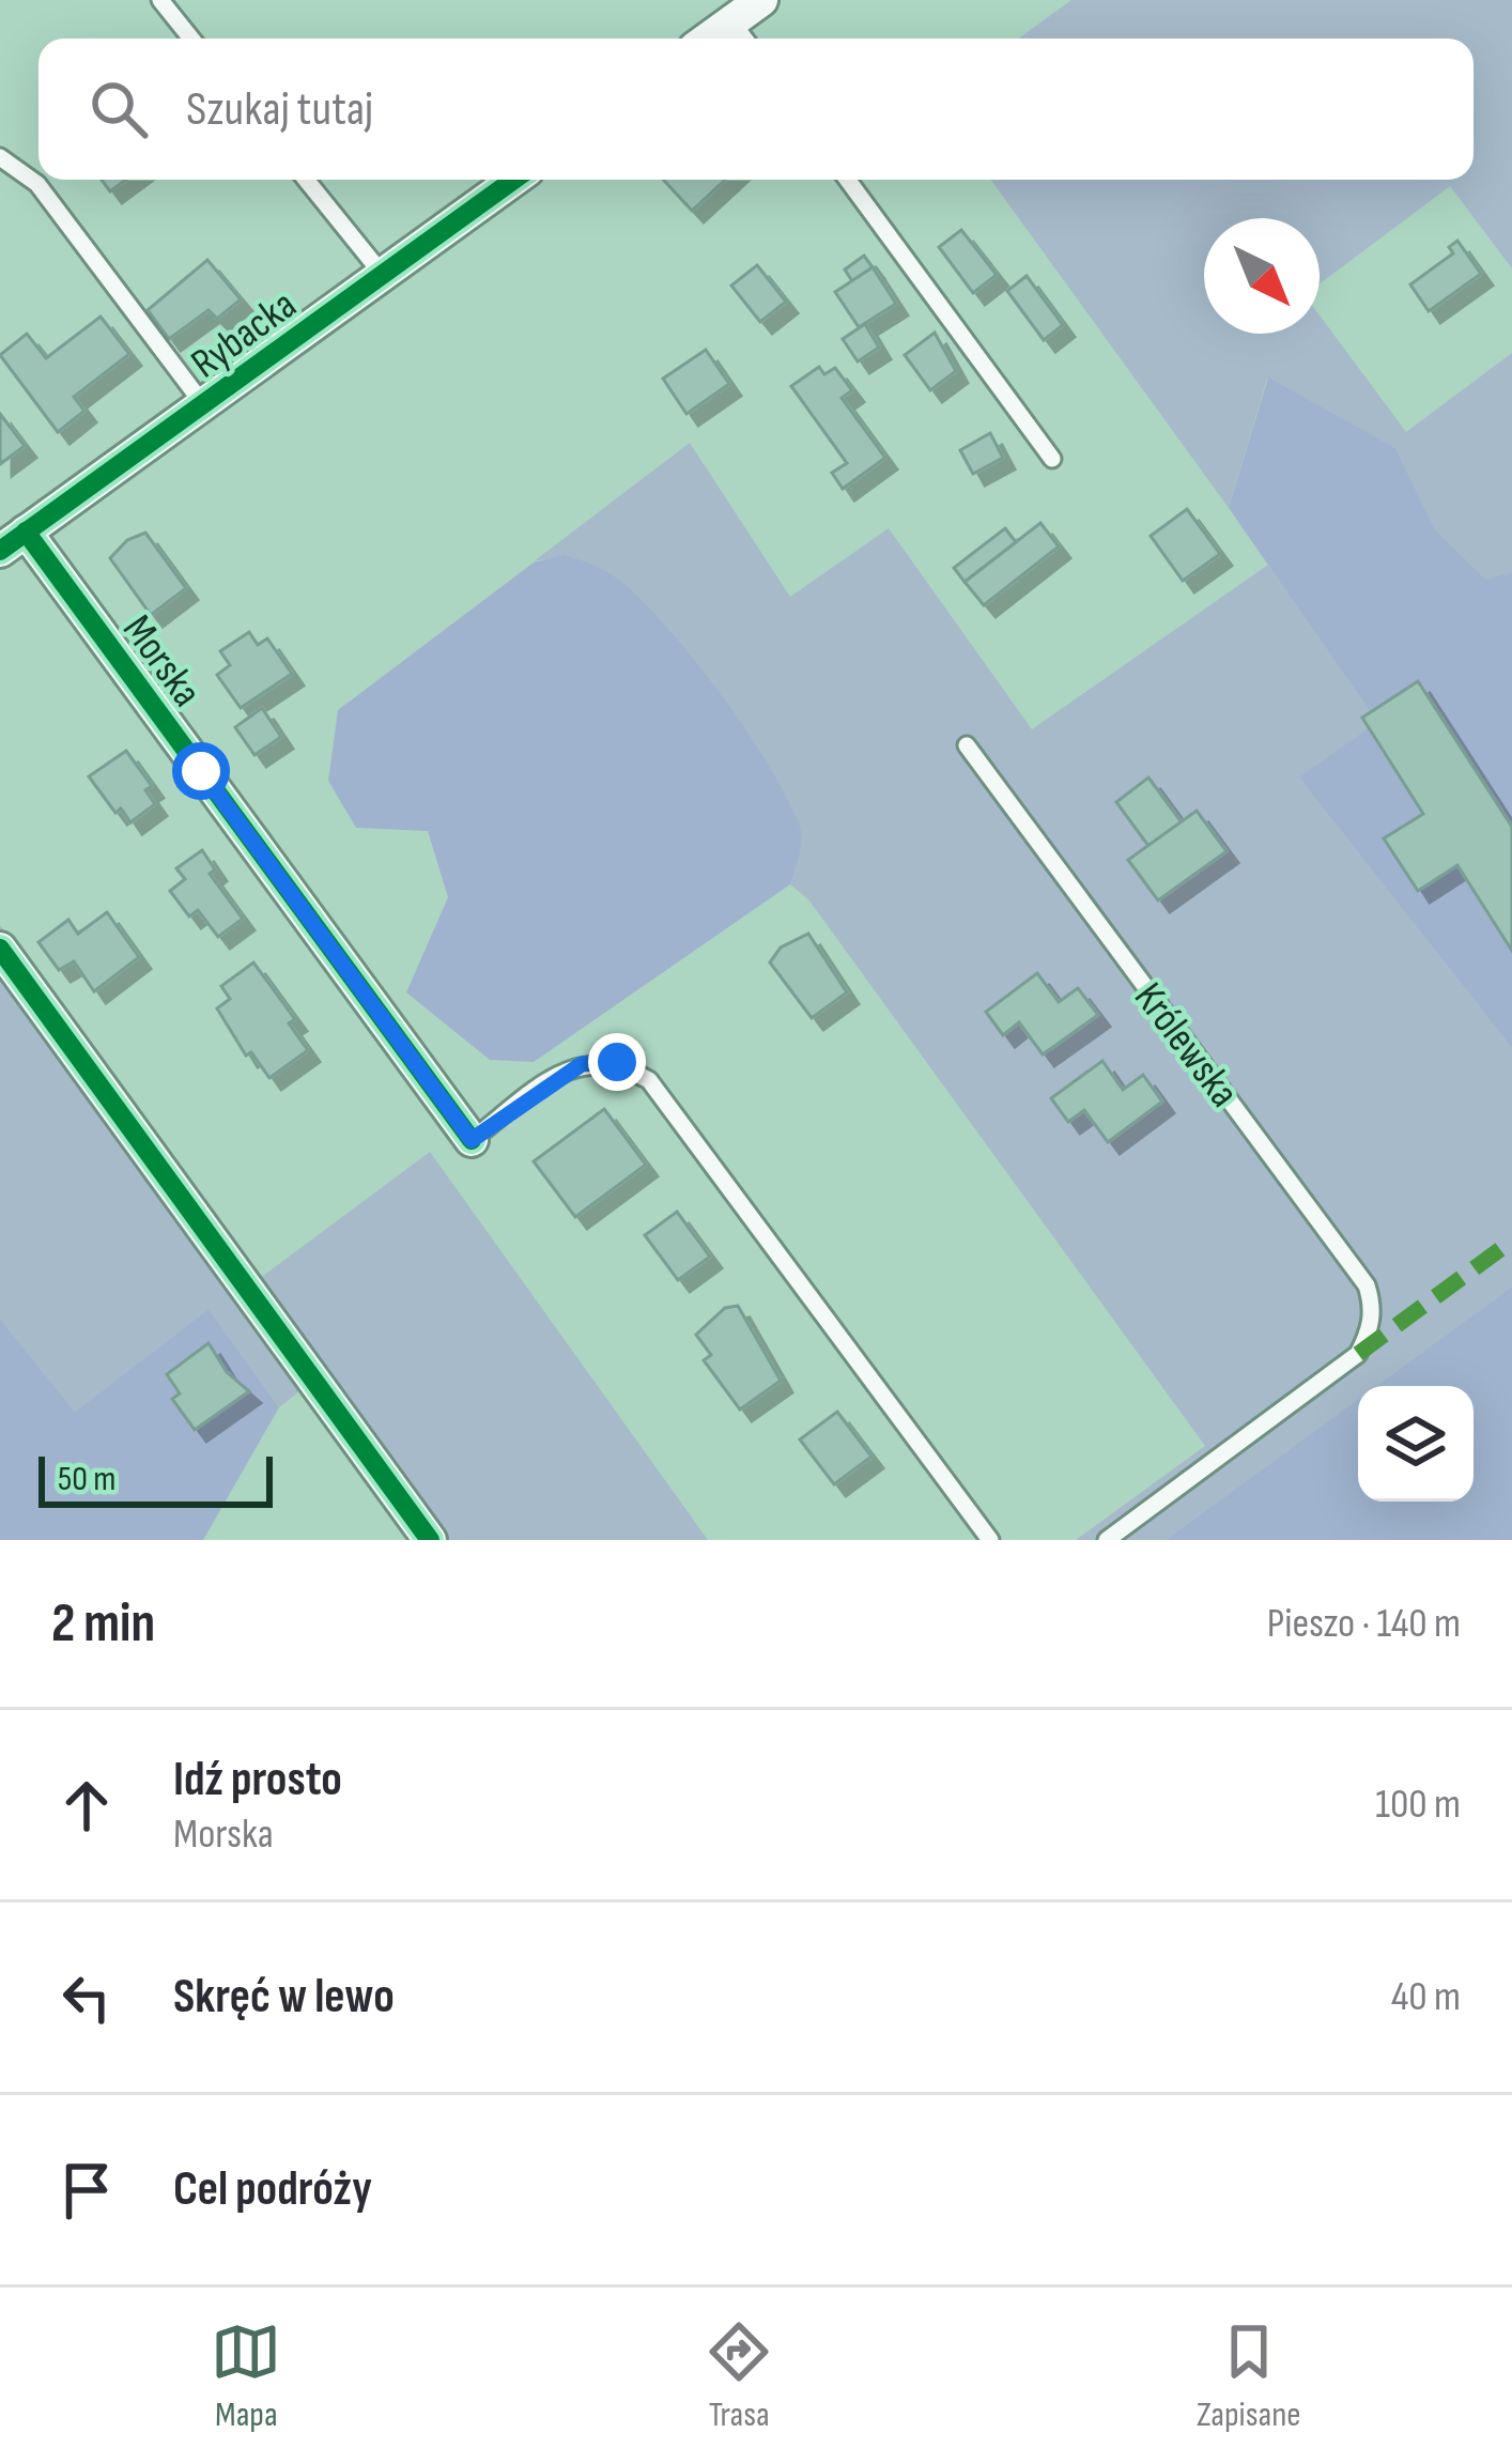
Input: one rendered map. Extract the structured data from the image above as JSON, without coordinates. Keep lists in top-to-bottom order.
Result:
{
  "streets": {
    "street": ["Rybacka", "Morska"],
    "lane": ["Królewska"]
  },
  "crossings": [
    ["Rybacka", "Morska"]
  ],
  "scale_bar": "50 m",
  "north": "bottom right",
  "page": {
    "search": "Szukaj tutaj",
    "scale": "50 m",
    "heading": ["2 min", "Pieszo · 140 m"],
    "list": [
      ["Idź prosto", "Morska", "100 m"],
      ["Skręć w lewo", "40 m"],
      "Cel podróży"
    ],
    "nav": ["Mapa", "Trasa", "Zapisane"]
  }
}
